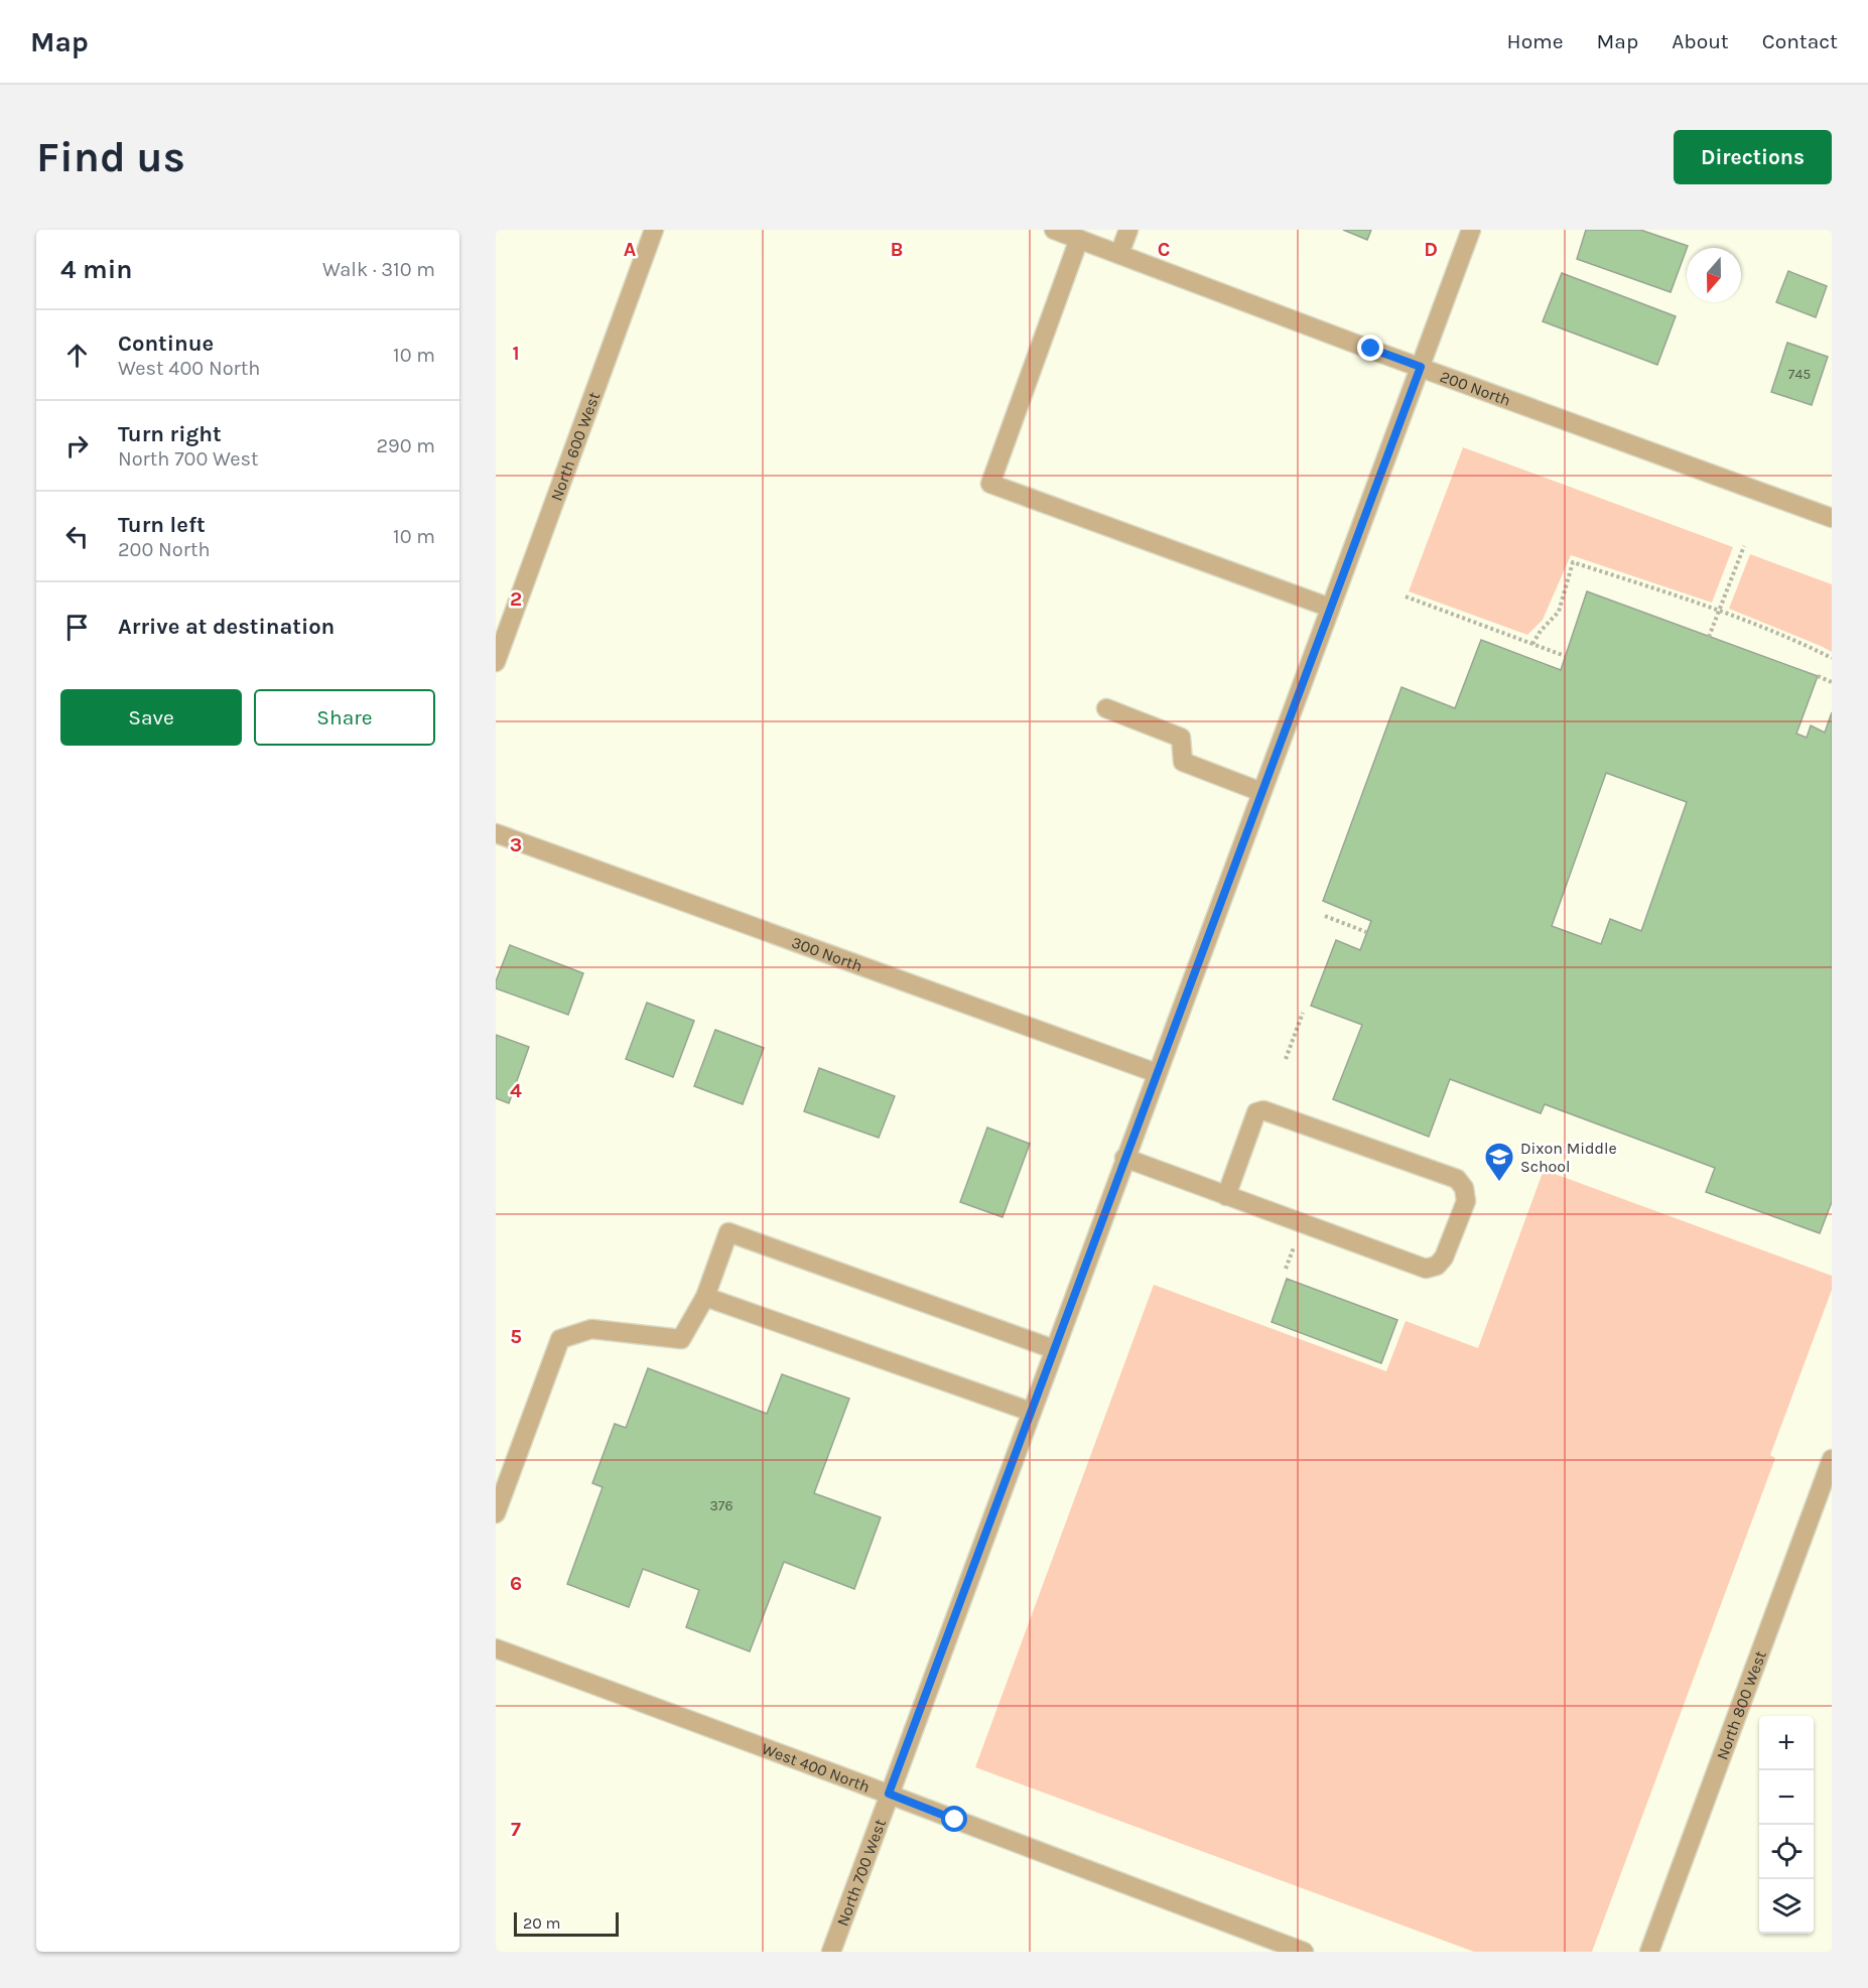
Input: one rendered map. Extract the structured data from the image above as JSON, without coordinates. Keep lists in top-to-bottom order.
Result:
{
  "streets": {
    "street": [
      "200 North",
      "North 600 West",
      "300 North",
      "North 800 West",
      "West 400 North",
      "North 700 West"
    ]
  },
  "crossings": [
    ["200 North", "North 700 West"],
    ["300 North", "North 700 West"],
    ["West 400 North", "North 700 West"]
  ],
  "places": {
    "school or university": ["Dixon Middle School"]
  },
  "house_numbers": ["745", "376"],
  "scale_bar": "20 m",
  "north": "bottom",
  "page": {
    "header": "Map",
    "nav": [
      "Home",
      "Map",
      "About",
      "Contact"
    ],
    "buttons": [
      "Directions",
      ["Save", "Share"]
    ],
    "title": "Find us",
    "heading": ["4 min", "Walk · 310 m"],
    "list": [
      ["Continue", "West 400 North", "10 m"],
      ["Turn right", "North 700 West", "290 m"],
      ["Turn left", "200 North", "10 m"],
      "Arrive at destination"
    ],
    "map_buttons": ["+", "−"],
    "scale": "20 m"
  },
  "grid": {
    "columns": [
      "A",
      "B",
      "C",
      "D"
    ],
    "rows": [
      "1",
      "2",
      "3",
      "4",
      "5",
      "6",
      "7"
    ]
  }
}
